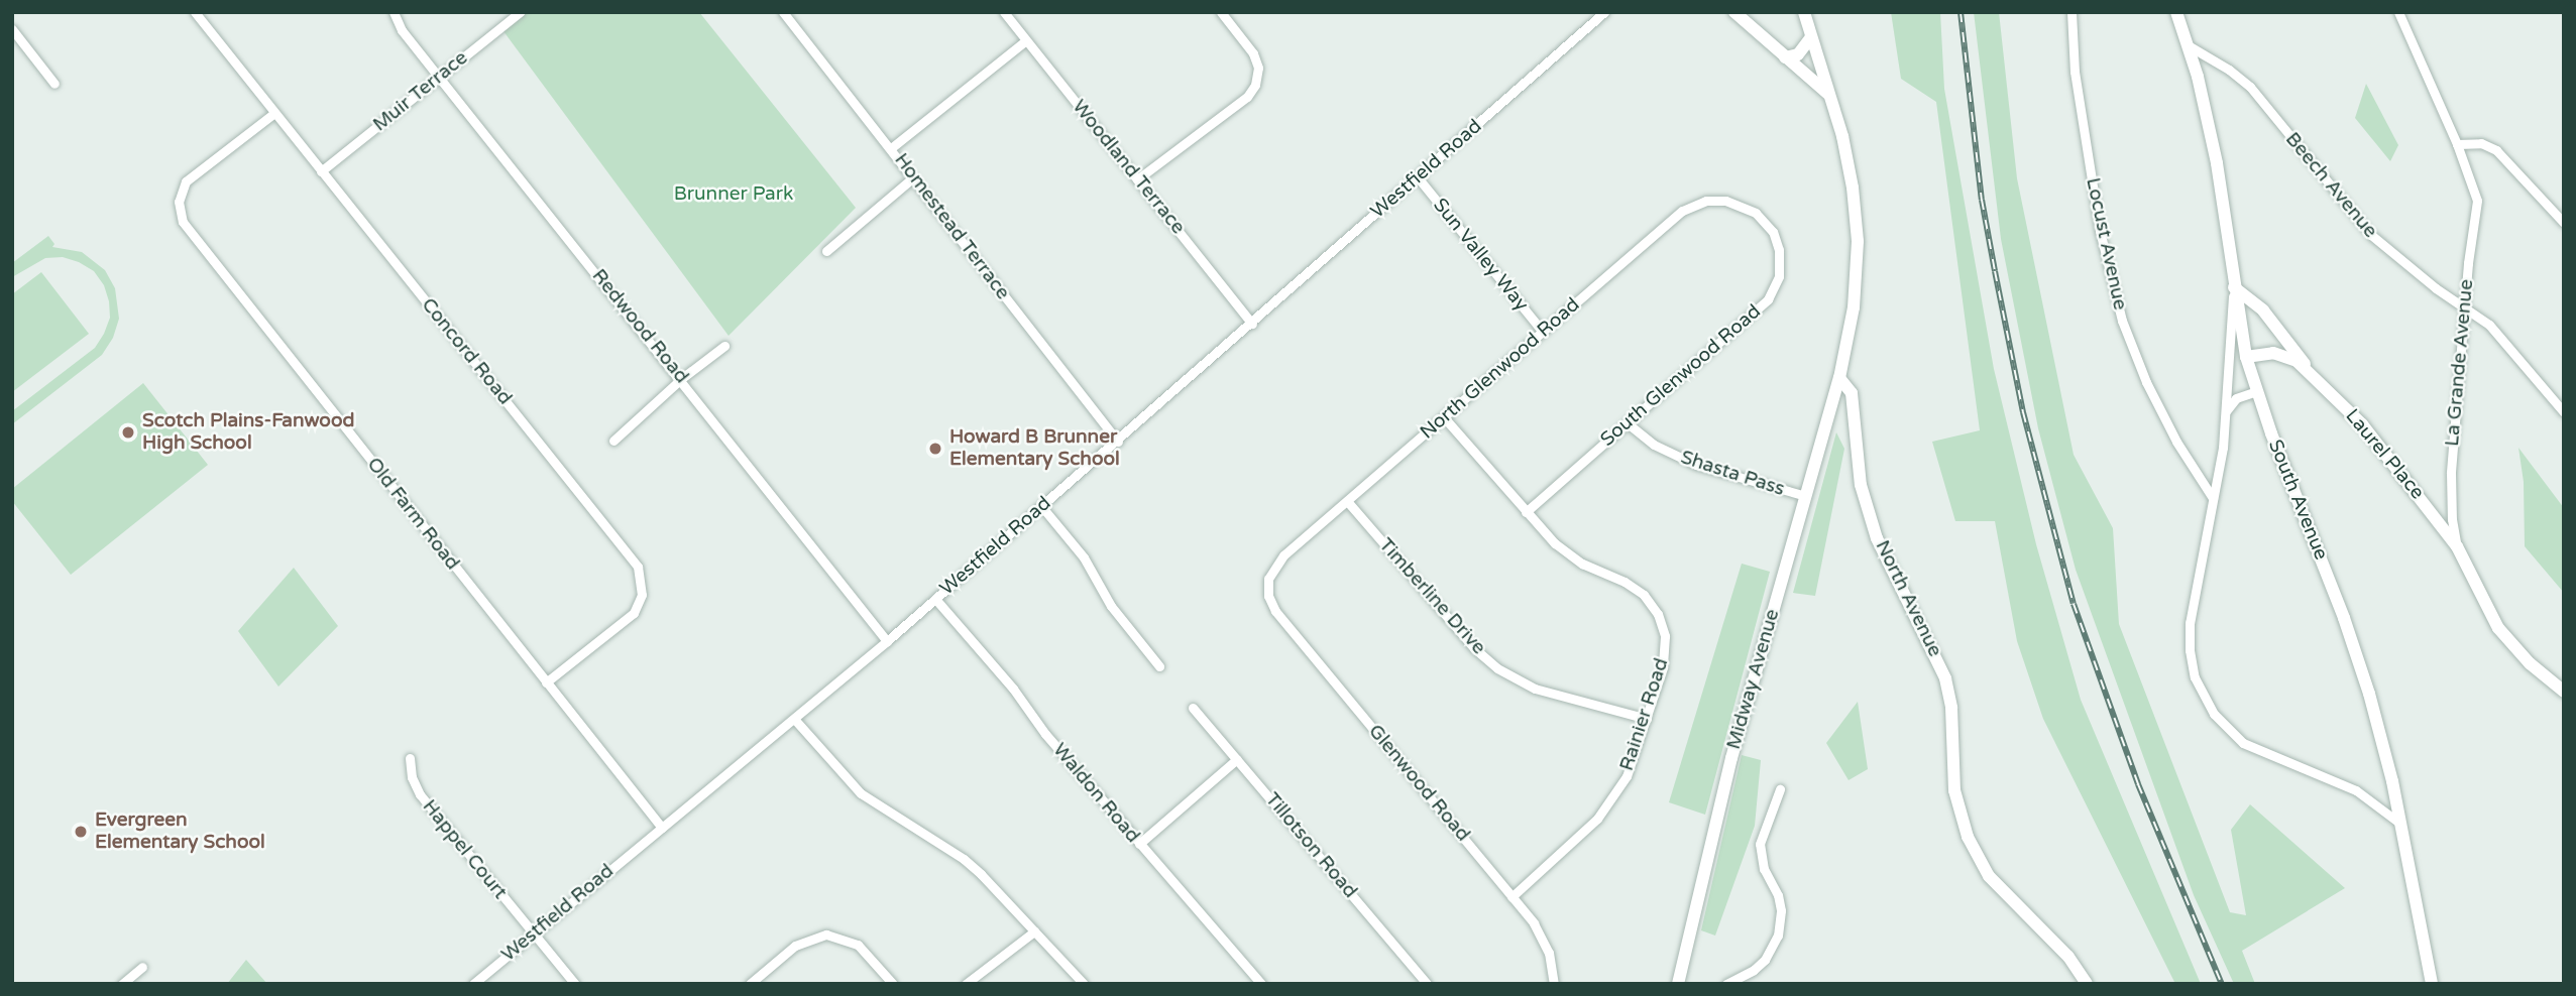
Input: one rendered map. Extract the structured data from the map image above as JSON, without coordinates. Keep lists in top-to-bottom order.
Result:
{
  "streets": {
    "main road": [
      "La Grande Avenue",
      "Laurel Place",
      "South Avenue",
      "North Avenue",
      "Midway Avenue"
    ],
    "street": [
      "Muir Terrace",
      "Woodland Terrace",
      "Westfield Road",
      "Beech Avenue",
      "Homestead Terrace",
      "Locust Avenue",
      "Sun Valley Way",
      "Redwood Road",
      "Concord Road",
      "North Glenwood Road",
      "South Glenwood Road",
      "Shasta Pass",
      "Old Farm Road",
      "Timberline Drive",
      "Rainier Road",
      "Glenwood Road",
      "Waldon Road",
      "Tillotson Road",
      "Happel Court"
    ]
  },
  "crossings": [
    ["Muir Terrace", "Redwood Road"],
    ["Muir Terrace", "Concord Road"],
    ["Woodland Terrace", "Westfield Road"],
    ["Westfield Road", "Homestead Terrace"],
    ["Westfield Road", "Sun Valley Way"],
    ["Westfield Road", "Redwood Road"],
    ["Westfield Road", "Old Farm Road"],
    ["Westfield Road", "Waldon Road"],
    ["Westfield Road", "Happel Court"],
    ["Beech Avenue", "La Grande Avenue"],
    ["Beech Avenue", "South Avenue"],
    ["Sun Valley Way", "North Glenwood Road"],
    ["Concord Road", "Old Farm Road"],
    ["La Grande Avenue", "Laurel Place"],
    ["North Glenwood Road", "South Glenwood Road"],
    ["North Glenwood Road", "Timberline Drive"],
    ["North Glenwood Road", "Rainier Road"],
    ["North Glenwood Road", "Glenwood Road"],
    ["South Glenwood Road", "Shasta Pass"],
    ["South Glenwood Road", "Rainier Road"],
    ["Laurel Place", "South Avenue"],
    ["Shasta Pass", "Midway Avenue"],
    ["Timberline Drive", "Rainier Road"],
    ["North Avenue", "Midway Avenue"],
    ["Rainier Road", "Glenwood Road"]
  ],
  "parks": ["Brunner Park"],
  "places": ["Scotch Plains-Fanwood High School", "Howard B Brunner Elementary School", "Evergreen Elementary School"]
}
